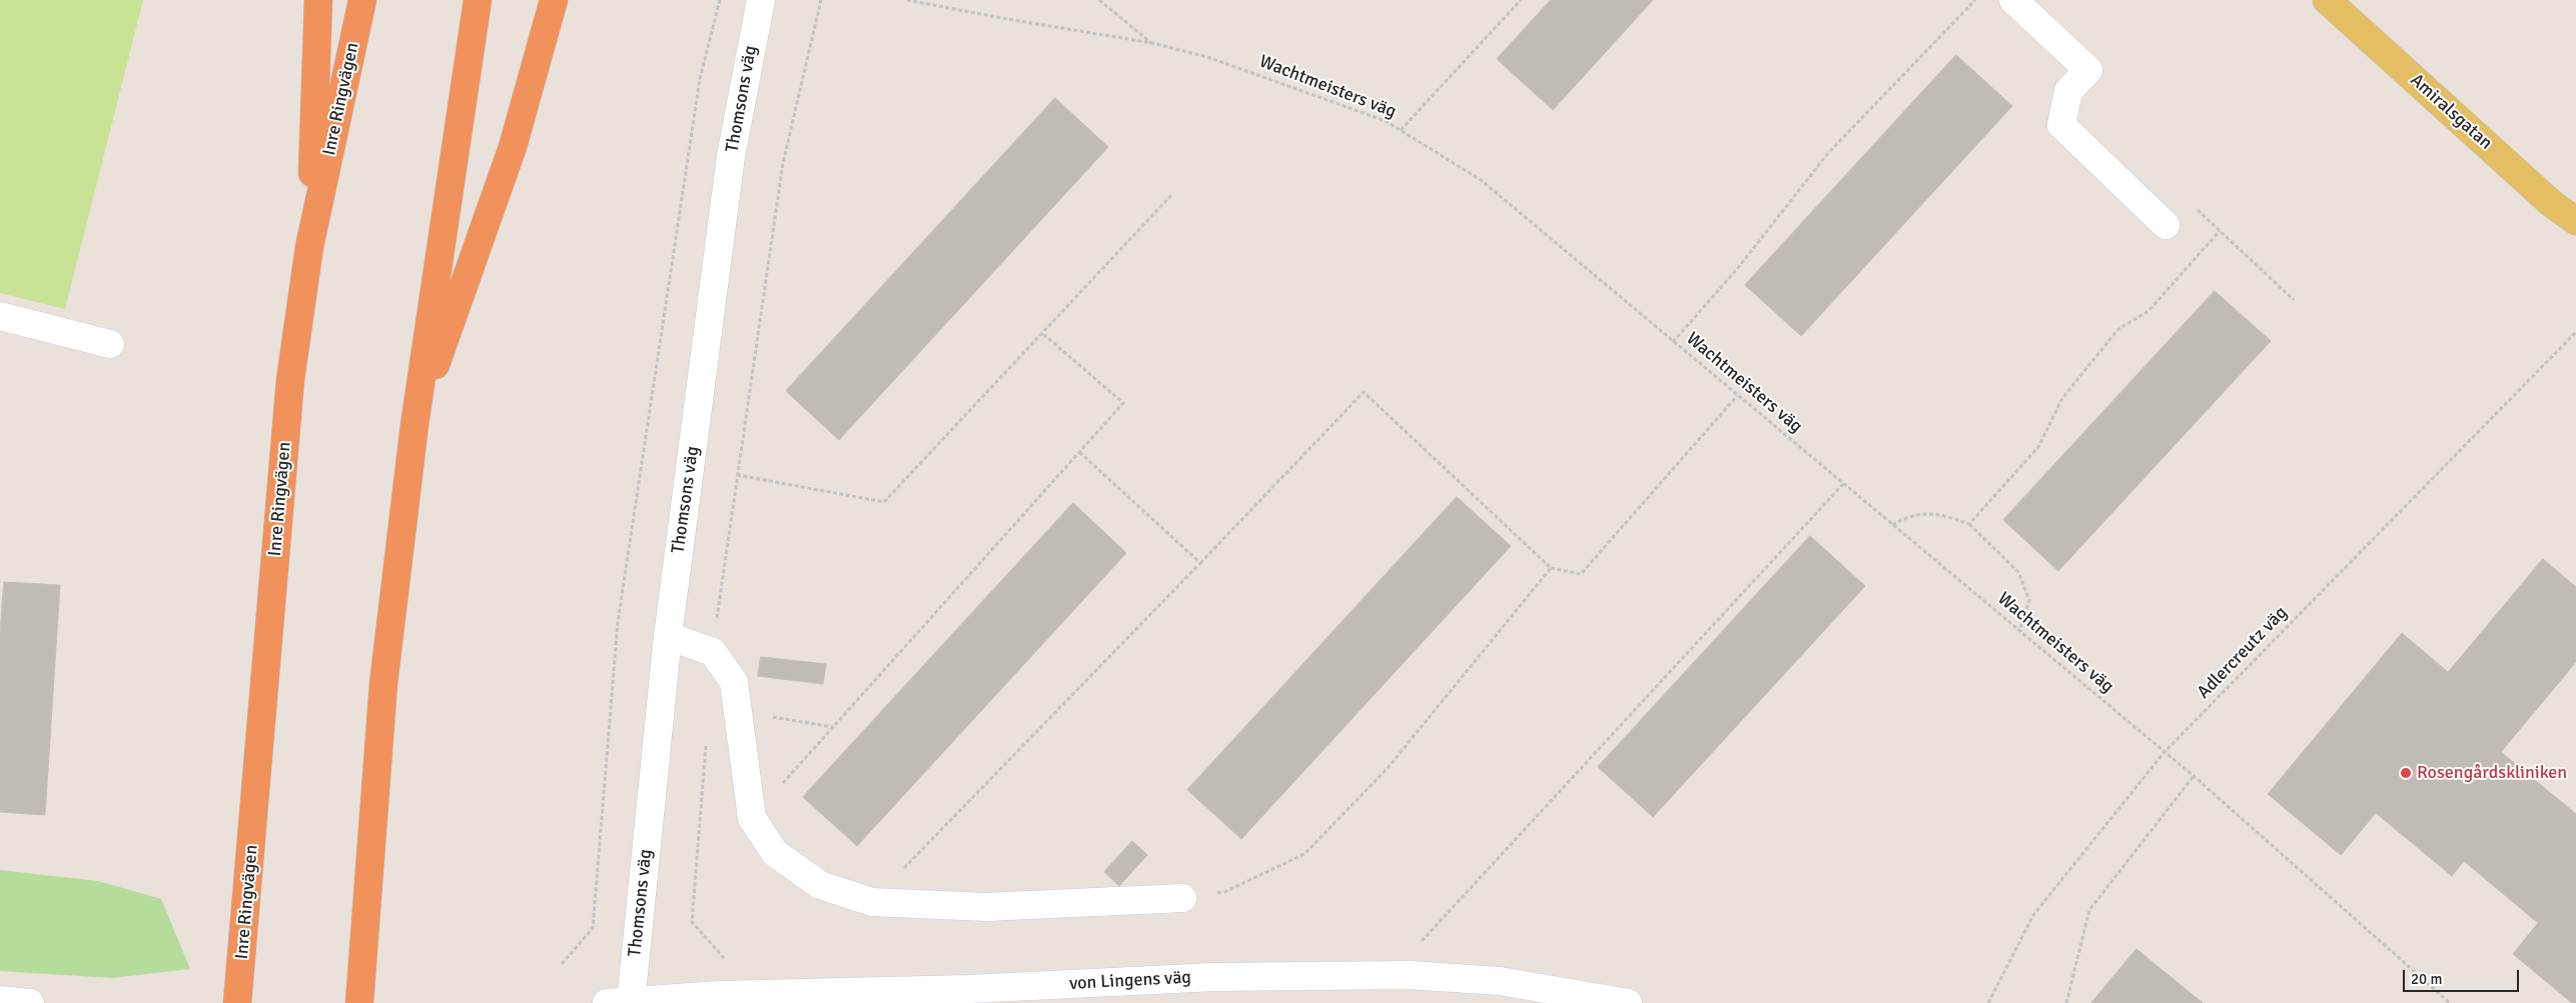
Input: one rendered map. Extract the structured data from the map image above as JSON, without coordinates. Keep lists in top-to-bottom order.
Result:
{
  "streets": {
    "highway": ["Inre Ringvägen"],
    "main road": ["Amiralsgatan"],
    "street": ["Thomsons väg", "von Lingens väg"],
    "path": ["Wachtmeisters väg", "Adlercreutz väg"]
  },
  "crossings": [
    ["Wachtmeisters väg", "Adlercreutz väg"],
    ["Thomsons väg", "von Lingens väg"]
  ],
  "places": ["Rosengårdskliniken"],
  "scale_bar": "20 m"
}
